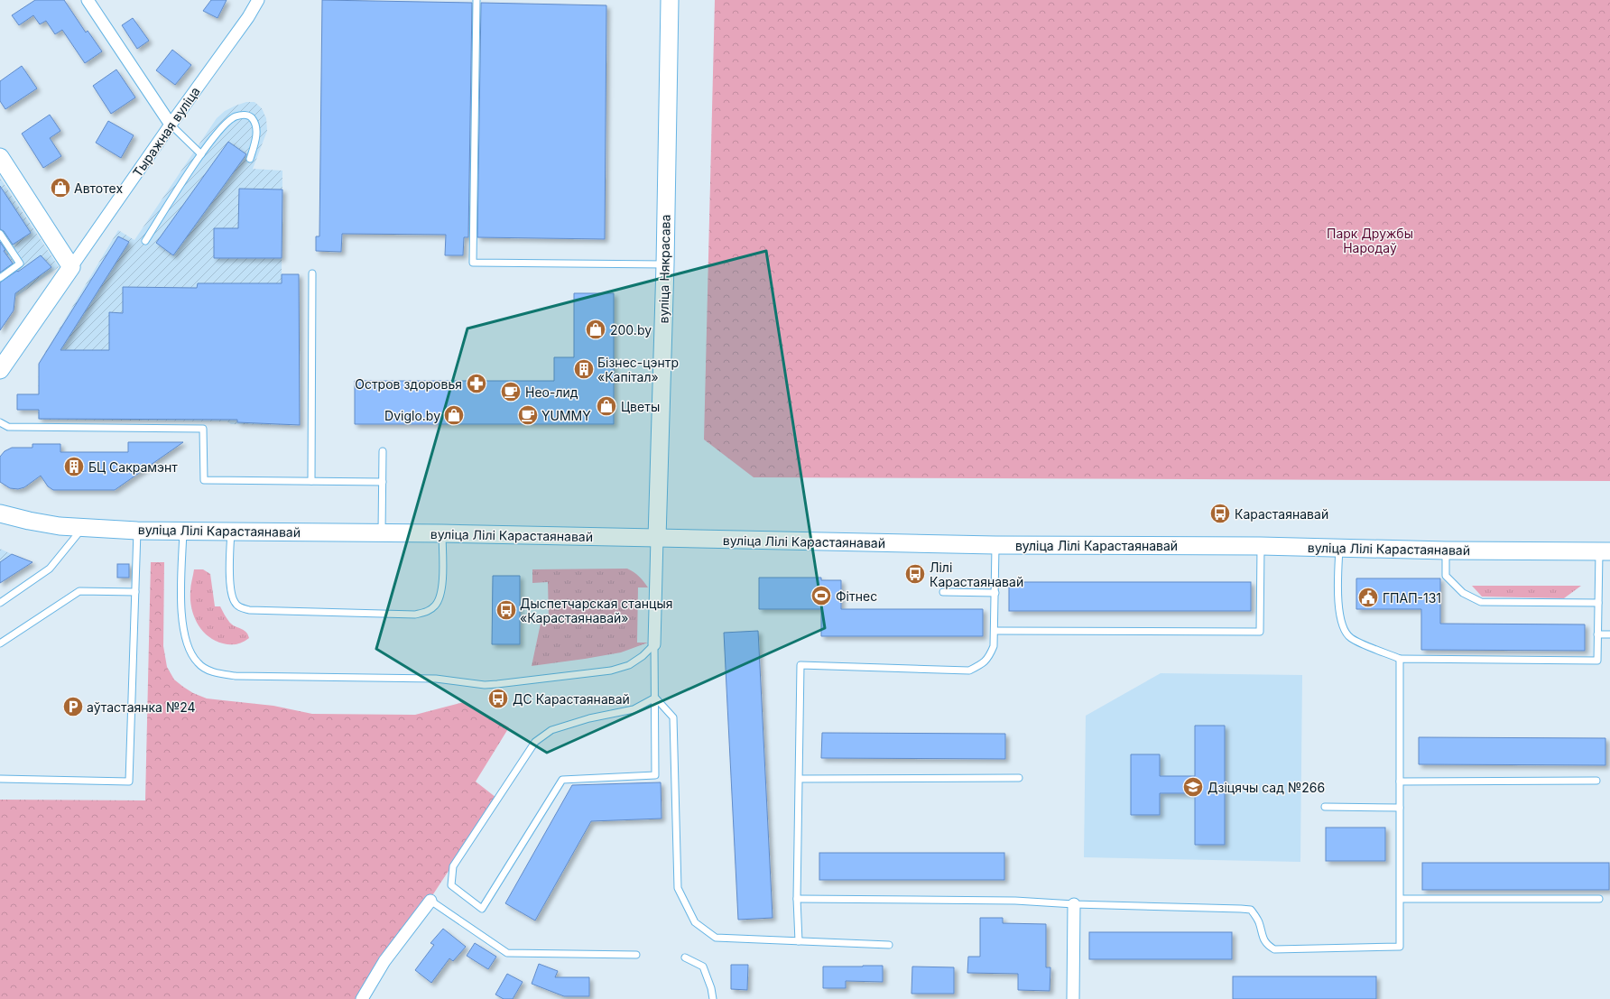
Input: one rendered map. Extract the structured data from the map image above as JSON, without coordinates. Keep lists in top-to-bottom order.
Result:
{
  "streets": {
    "main road": ["Тыражная вуліца", "вуліца Някрасава", "вуліца Лілі Карастаянавай"]
  },
  "crossings": [
    ["вуліца Някрасава", "вуліца Лілі Карастаянавай"]
  ],
  "parks": ["Парк Дружбы Народаў"],
  "places": {
    "shop": [
      "Автотех",
      "200.by",
      "Цветы",
      "Dviglo.by"
    ],
    "building": ["Бізнес-цэнтр «Капітал»", "БЦ Сакрамэнт"],
    "pharmacy": ["Остров здоровья"],
    "cafe": ["Нео-лид", "YUMMY"],
    "bus stop": [
      "Карастаянавай",
      "Лілі Карастаянавай",
      "Дыспетчарская станцыя «Карастаянавай»",
      "ДС Карастаянавай"
    ],
    "sports": ["Фітнес"],
    "public building": ["ГПАП-131"],
    "parking": ["аўтастаянка №24"],
    "school or university": ["Дзіцячы сад №266"]
  }
}
